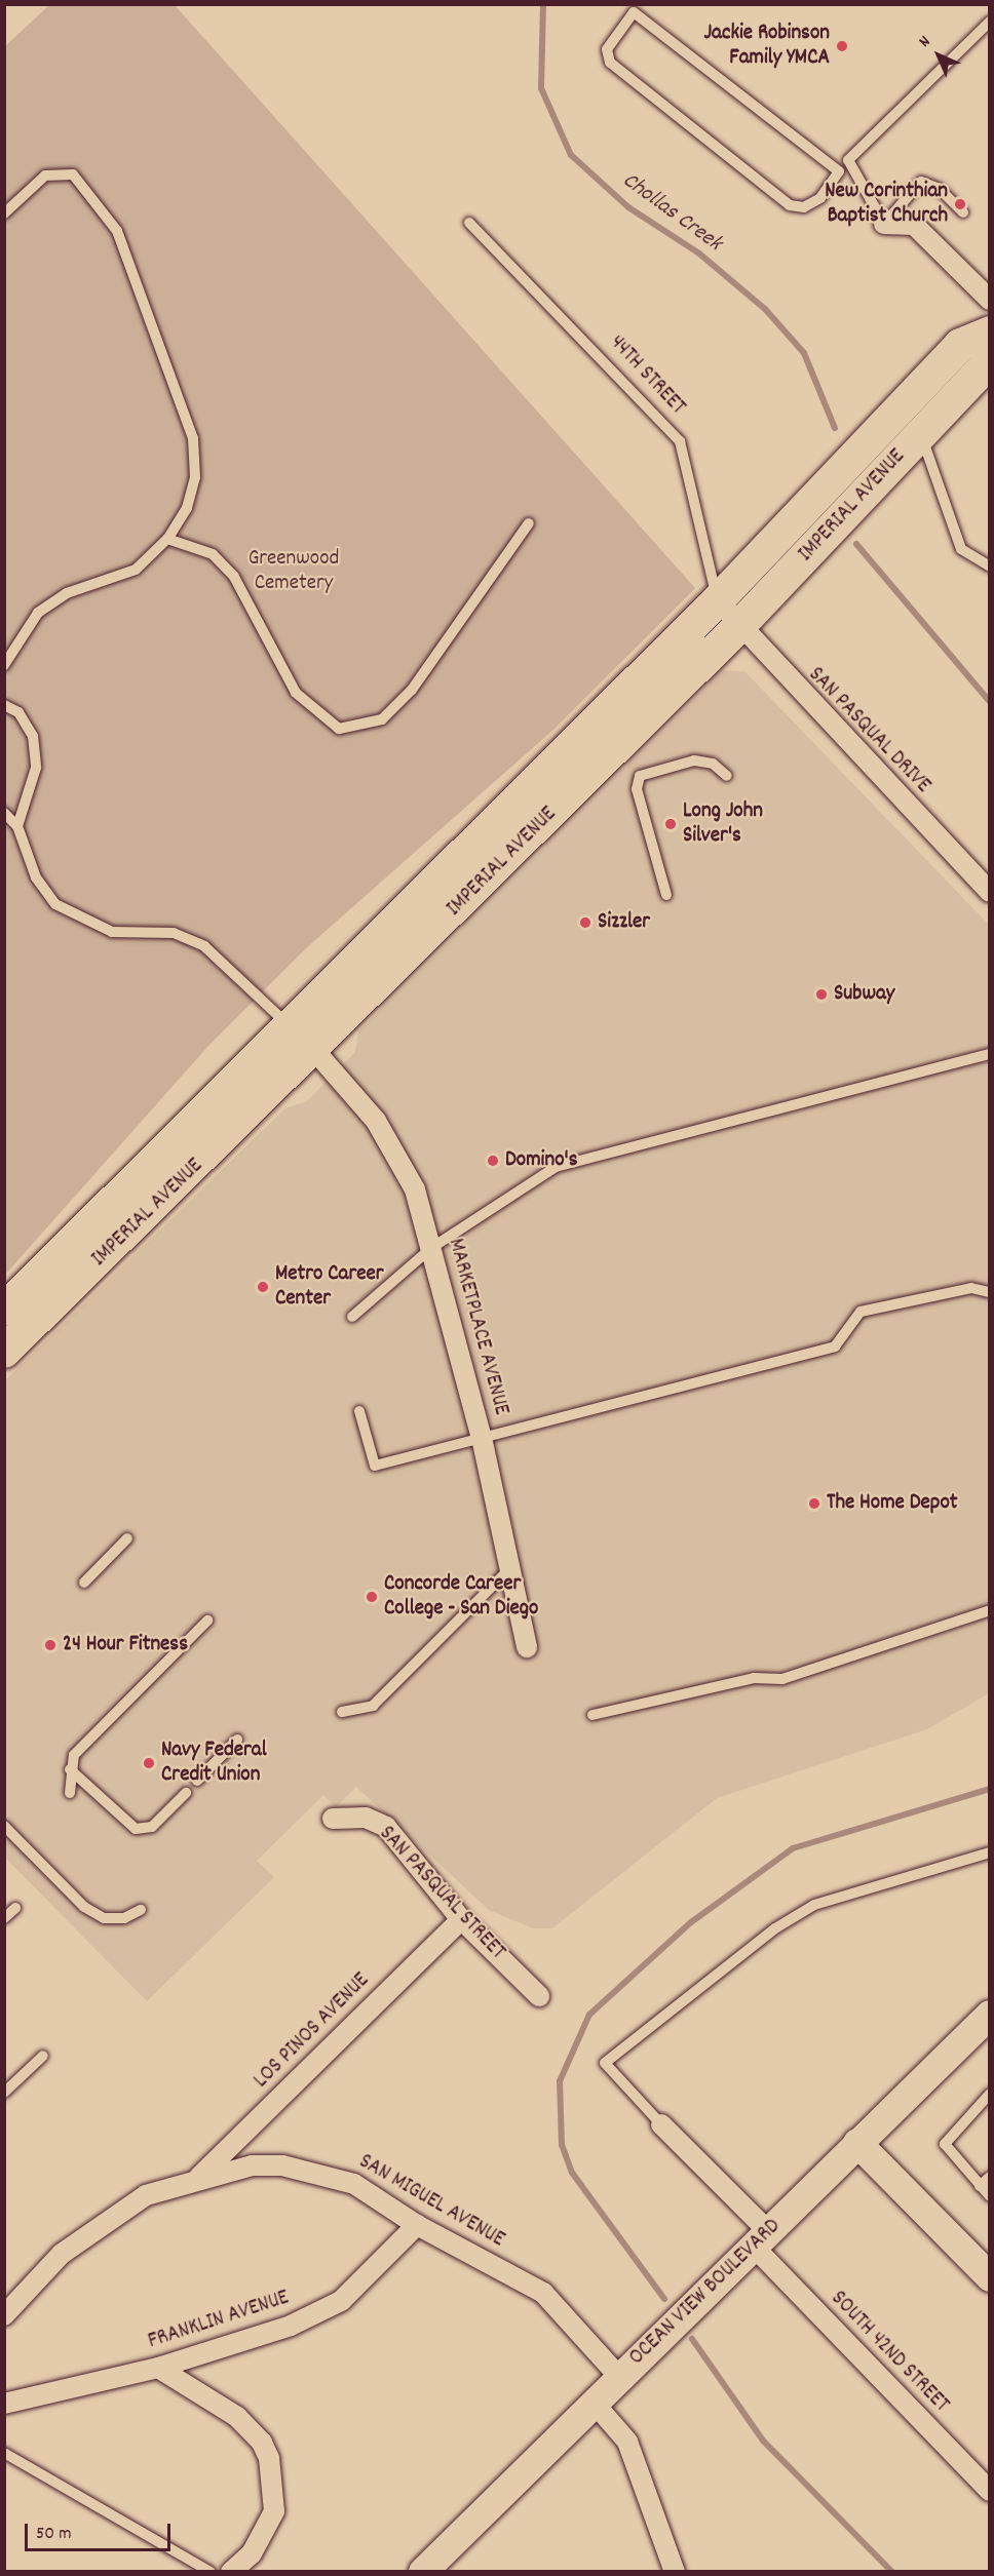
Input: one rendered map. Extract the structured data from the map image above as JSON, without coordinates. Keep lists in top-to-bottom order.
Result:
{
  "streets": {
    "main road": ["IMPERIAL AVENUE", "OCEAN VIEW BOULEVARD"],
    "street": [
      "SAN PASQUAL DRIVE",
      "MARKETPLACE AVENUE",
      "SAN PASQUAL STREET",
      "LOS PINOS AVENUE",
      "SAN MIGUEL AVENUE",
      "FRANKLIN AVENUE",
      "SOUTH 42ND STREET"
    ],
    "lane": ["44TH STREET"]
  },
  "crossings": [
    ["44TH STREET", "IMPERIAL AVENUE"],
    ["44TH STREET", "SAN PASQUAL DRIVE"],
    ["IMPERIAL AVENUE", "SAN PASQUAL DRIVE"],
    ["IMPERIAL AVENUE", "MARKETPLACE AVENUE"],
    ["SAN PASQUAL STREET", "LOS PINOS AVENUE"],
    ["LOS PINOS AVENUE", "SAN MIGUEL AVENUE"],
    ["SAN MIGUEL AVENUE", "OCEAN VIEW BOULEVARD"],
    ["SAN MIGUEL AVENUE", "FRANKLIN AVENUE"],
    ["OCEAN VIEW BOULEVARD", "SOUTH 42ND STREET"]
  ],
  "water": ["Chollas Creek"],
  "parks": ["Greenwood Cemetery"],
  "places": [
    "Jackie Robinson Family YMCA",
    "New Corinthian Baptist Church",
    "Long John Silver's",
    "Sizzler",
    "Subway",
    "Domino's",
    "Metro Career Center",
    "The Home Depot",
    "Concorde Career College - San Diego",
    "24 Hour Fitness",
    "Navy Federal Credit Union"
  ],
  "scale_bar": "50 m",
  "north": "top left"
}
